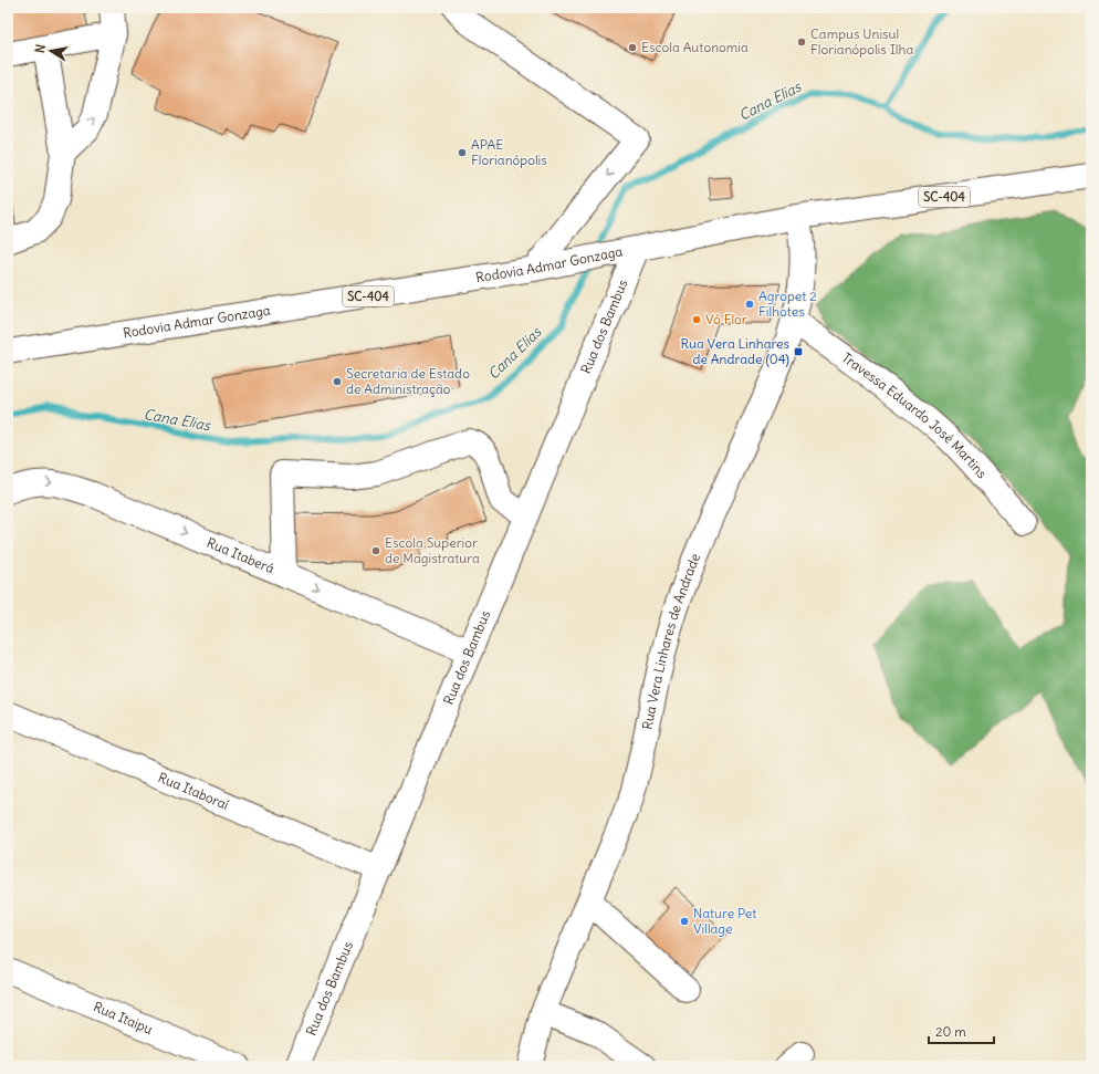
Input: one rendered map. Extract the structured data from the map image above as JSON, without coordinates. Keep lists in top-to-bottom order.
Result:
{
  "streets": {
    "street": [
      "SC-404",
      "Rodovia Admar Gonzaga",
      "Rua dos Bambus",
      "Travessa Eduardo José Martins",
      "Rua Itaberá",
      "Rua Vera Linhares de Andrade",
      "Rua Itaboraí",
      "Rua Itaipu"
    ]
  },
  "crossings": [
    ["Rodovia Admar Gonzaga", "Rua dos Bambus"],
    ["Rodovia Admar Gonzaga", "Rua Vera Linhares de Andrade"],
    ["Rua dos Bambus", "Rua Itaberá"],
    ["Rua dos Bambus", "Rua Itaboraí"],
    ["Travessa Eduardo José Martins", "Rua Vera Linhares de Andrade"]
  ],
  "one_way": ["Rua Itaberá"],
  "water": ["Cana Elias"],
  "places": {
    "other": [
      "Campus Unisul Florianópolis Ilha",
      "Escola Autonomia",
      "APAE Florianópolis",
      "Agropet 2 Filhotes",
      "Vó Flor",
      "Secretaria de Estado de Administração",
      "Escola Superior de Magistratura",
      "Nature Pet Village"
    ],
    "transit": ["Rua Vera Linhares de Andrade (04)"]
  },
  "scale_bar": "20 m",
  "north": "left"
}
